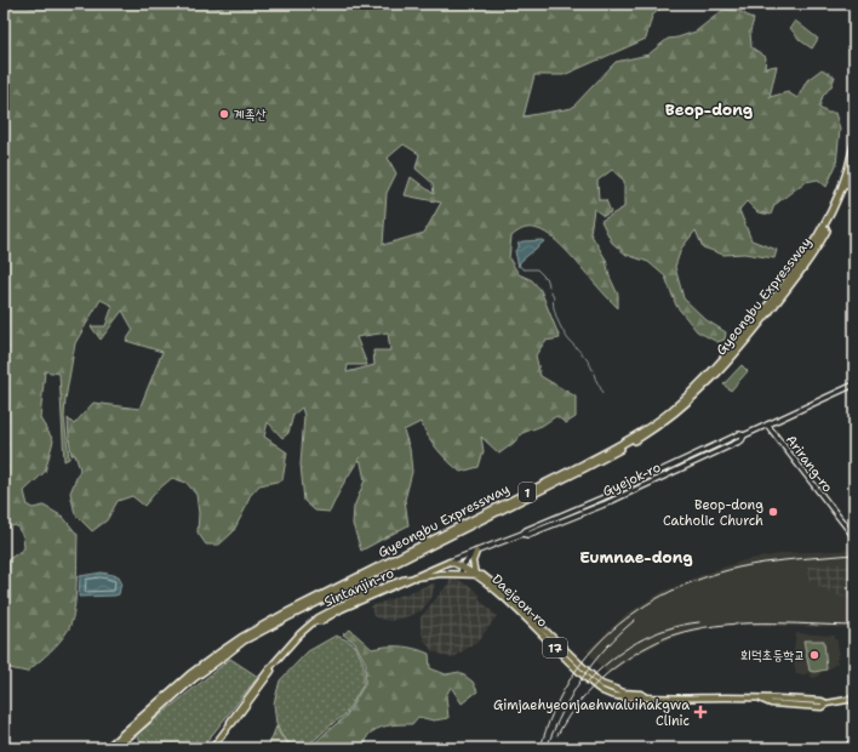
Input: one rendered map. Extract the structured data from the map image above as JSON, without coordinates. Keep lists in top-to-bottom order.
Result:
{
  "streets": {
    "highway": ["Gyeongbu Expressway", "1"],
    "main road": [
      "Arirang-ro",
      "Gyejok-ro",
      "Sintanjin-ro",
      "Daejeon-ro",
      "17"
    ]
  },
  "crossings": [
    ["Arirang-ro", "Gyejok-ro"],
    ["Gyejok-ro", "Sintanjin-ro"],
    ["Gyejok-ro", "Daejeon-ro"],
    ["Sintanjin-ro", "Daejeon-ro"]
  ],
  "districts": ["Beop-dong", "Eumnae-dong"],
  "places": {
    "other": ["계족산", "Beop-dong Catholic Church", "회덕초등학교"],
    "health": ["Gimjaehyeonjaehwaluihakgwa Clinic"]
  }
}
